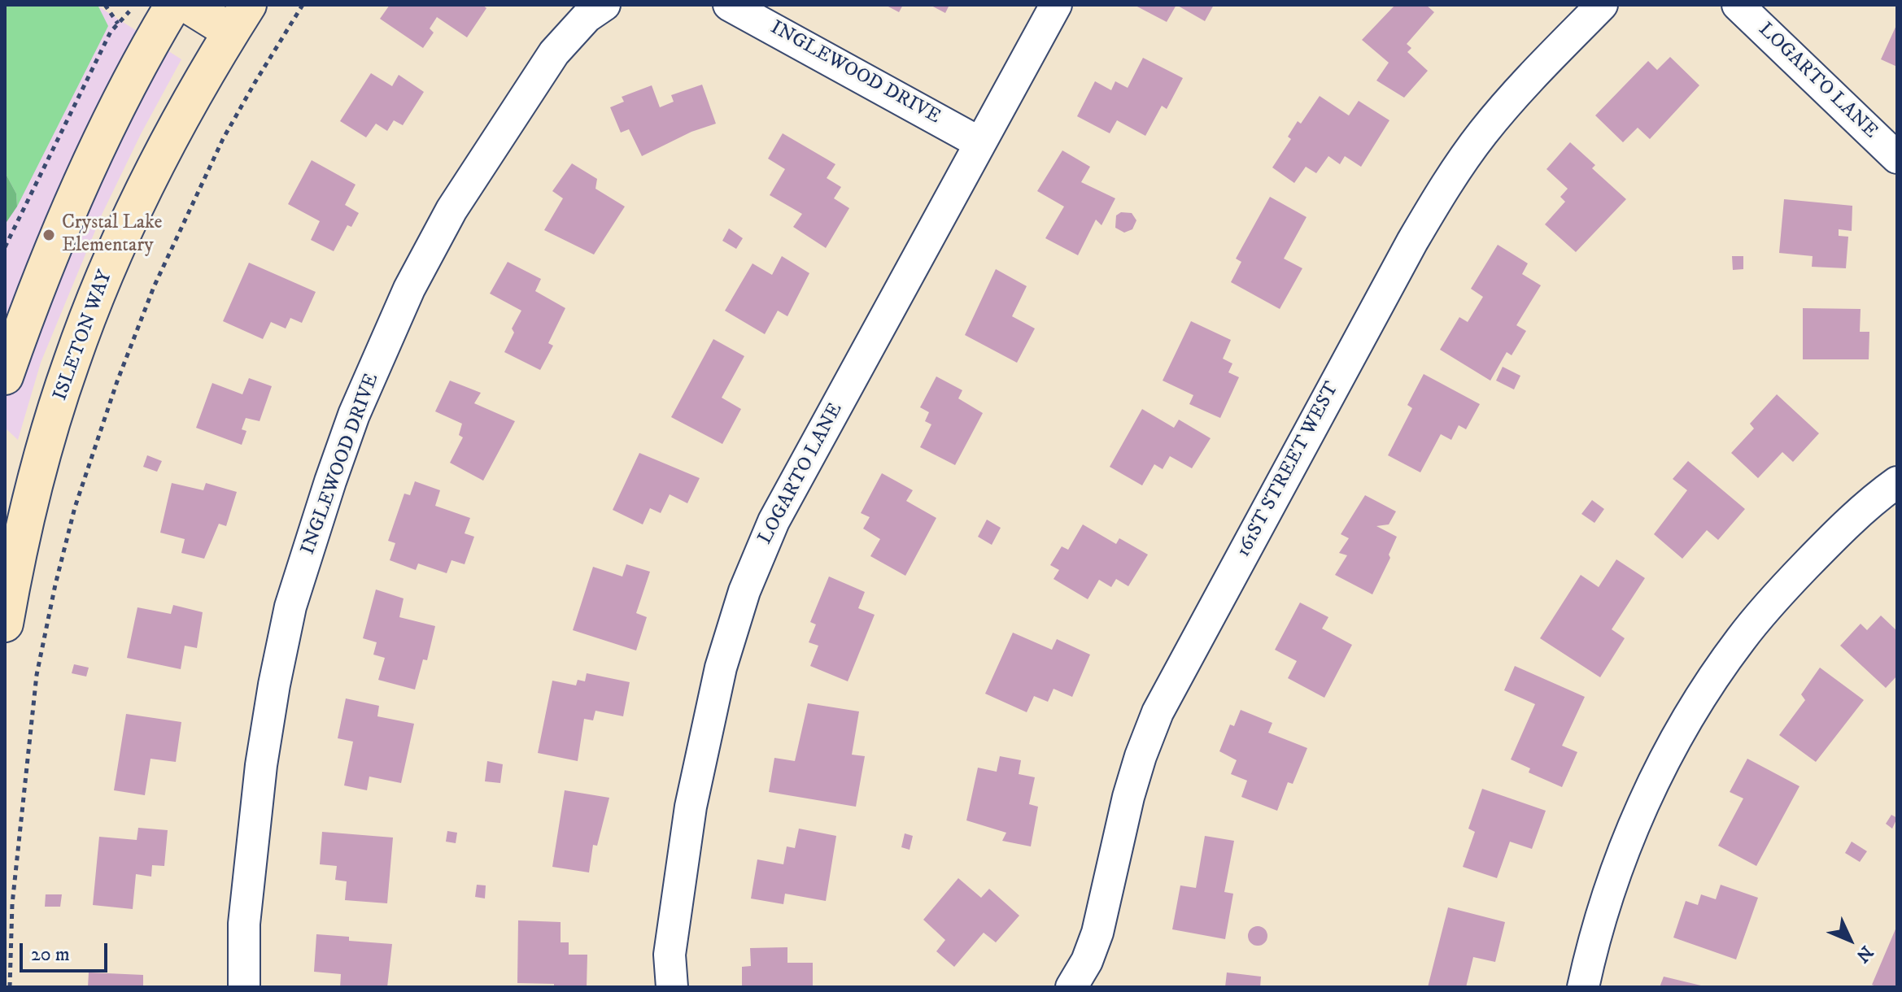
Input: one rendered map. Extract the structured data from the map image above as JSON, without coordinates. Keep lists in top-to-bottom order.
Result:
{
  "streets": {
    "main road": ["ISLETON WAY"],
    "street": ["INGLEWOOD DRIVE", "LOGARTO LANE", "161ST STREET WEST"]
  },
  "crossings": [
    ["INGLEWOOD DRIVE", "LOGARTO LANE"]
  ],
  "places": ["Crystal Lake Elementary"],
  "scale_bar": "20 m",
  "north": "bottom right"
}
